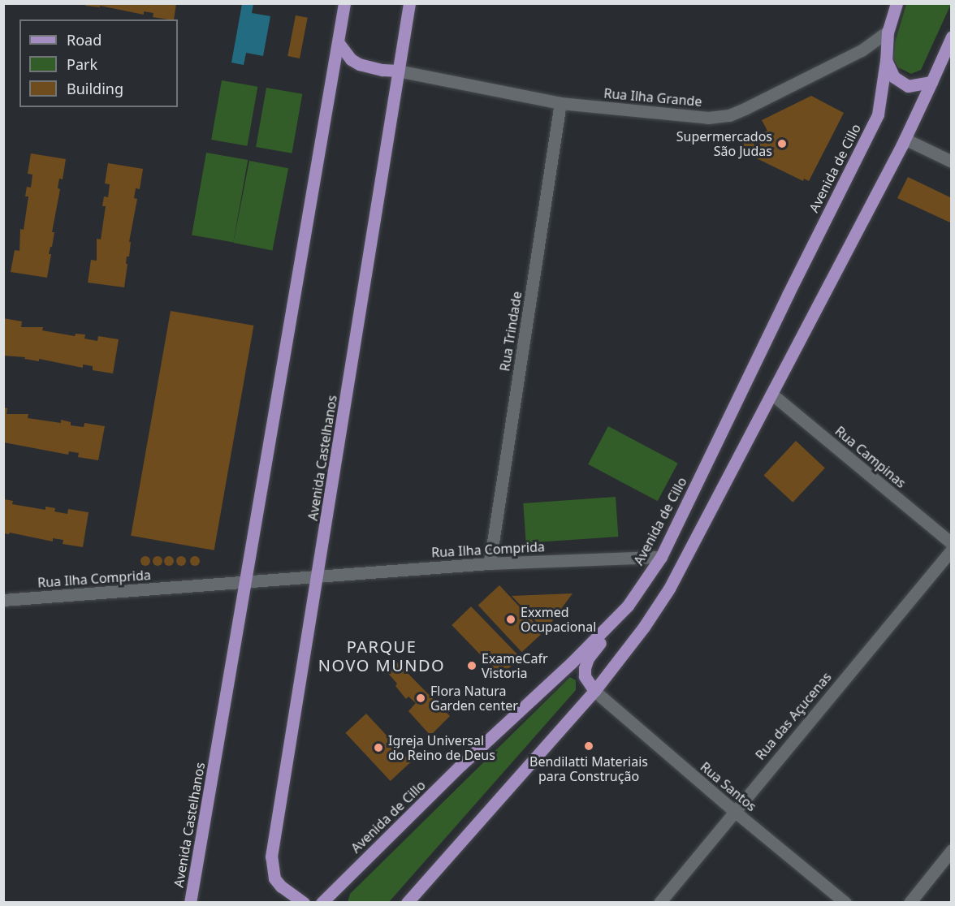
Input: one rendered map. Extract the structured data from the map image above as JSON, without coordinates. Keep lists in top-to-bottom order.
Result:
{
  "streets": {
    "main road": ["Avenida de Cillo", "Avenida Castelhanos"],
    "street": [
      "Rua Ilha Grande",
      "Rua Trindade",
      "Rua Campinas",
      "Rua Ilha Comprida",
      "Rua das Açucenas",
      "Rua Santos"
    ]
  },
  "crossings": [
    ["Rua Ilha Grande", "Avenida de Cillo"],
    ["Rua Ilha Grande", "Rua Trindade"],
    ["Rua Ilha Grande", "Avenida Castelhanos"],
    ["Avenida de Cillo", "Rua Ilha Comprida"],
    ["Rua Trindade", "Rua Ilha Comprida"],
    ["Avenida Castelhanos", "Rua Ilha Comprida"],
    ["Rua das Açucenas", "Rua Santos"]
  ],
  "districts": ["PARQUE NOVO MUNDO"],
  "places": [
    "Supermercados São Judas",
    "Exxmed Ocupacional",
    "ExameCafr Vistoria",
    "Flora Natura Garden center",
    "Bendilatti Materiais para Construção",
    "Igreja Universal do Reino de Deus"
  ],
  "legend": ["Road", "Park", "Building"]
}
